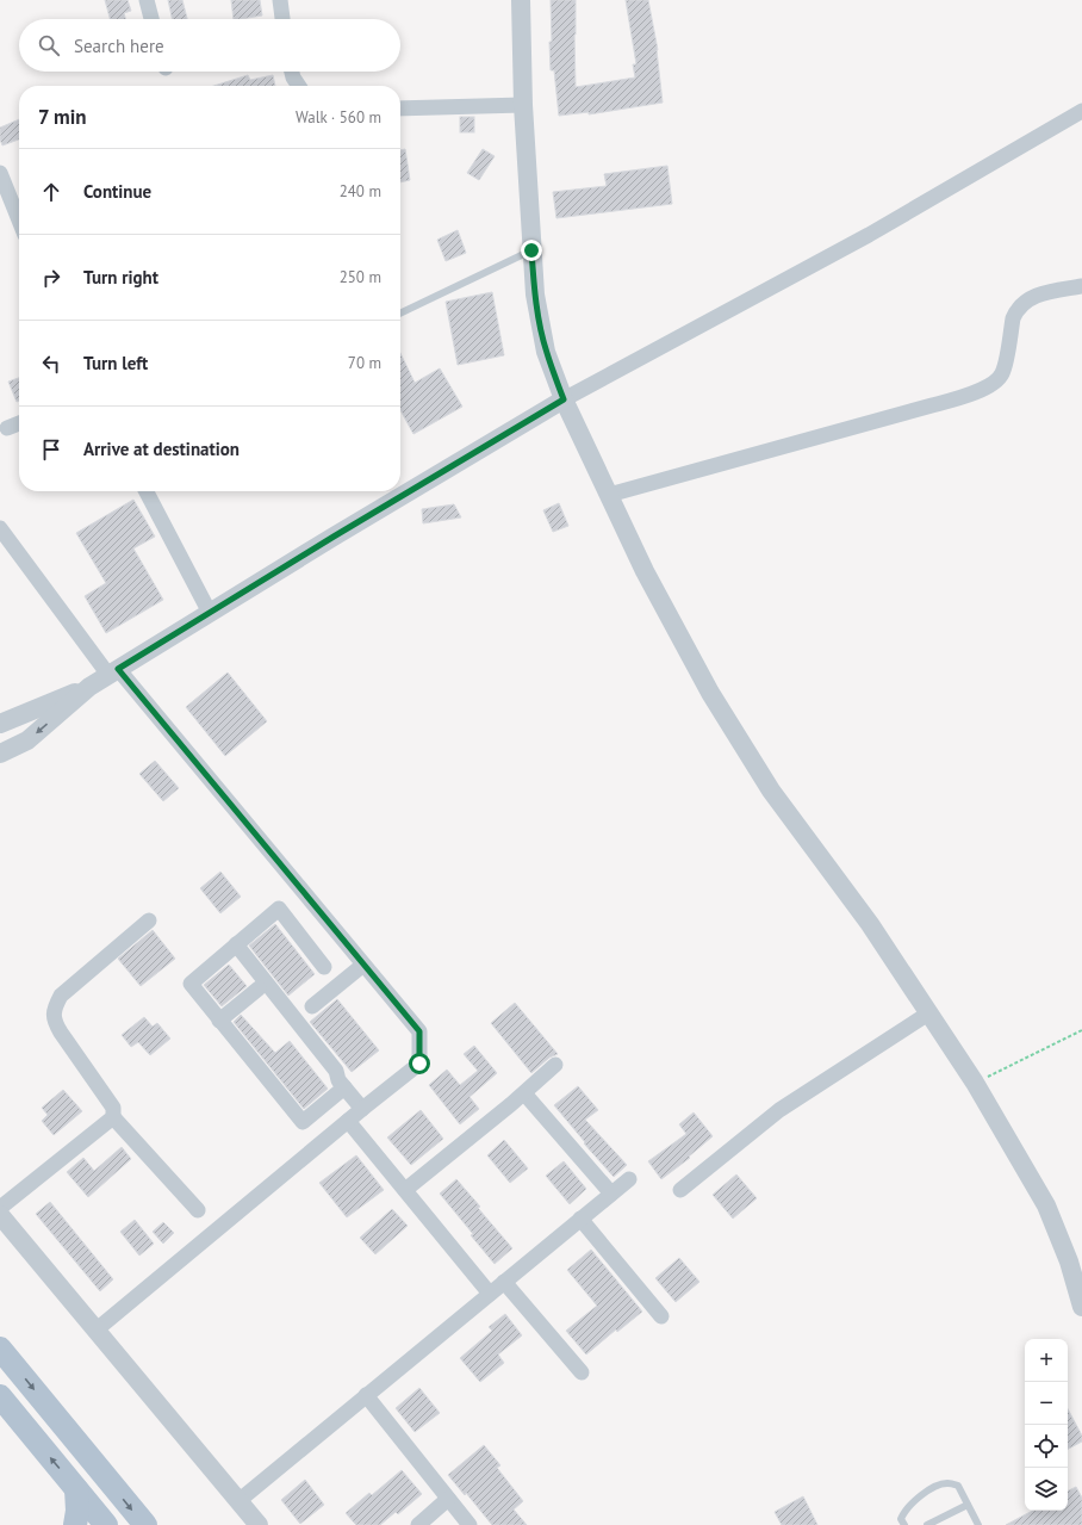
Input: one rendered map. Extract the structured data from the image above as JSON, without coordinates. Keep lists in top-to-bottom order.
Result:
{
  "page": {
    "search": "Search here",
    "heading": ["7 min", "Walk · 560 m"],
    "list": [
      ["Continue", "240 m"],
      ["Turn right", "250 m"],
      ["Turn left", "70 m"],
      "Arrive at destination"
    ],
    "map_buttons": ["+", "−"]
  }
}
